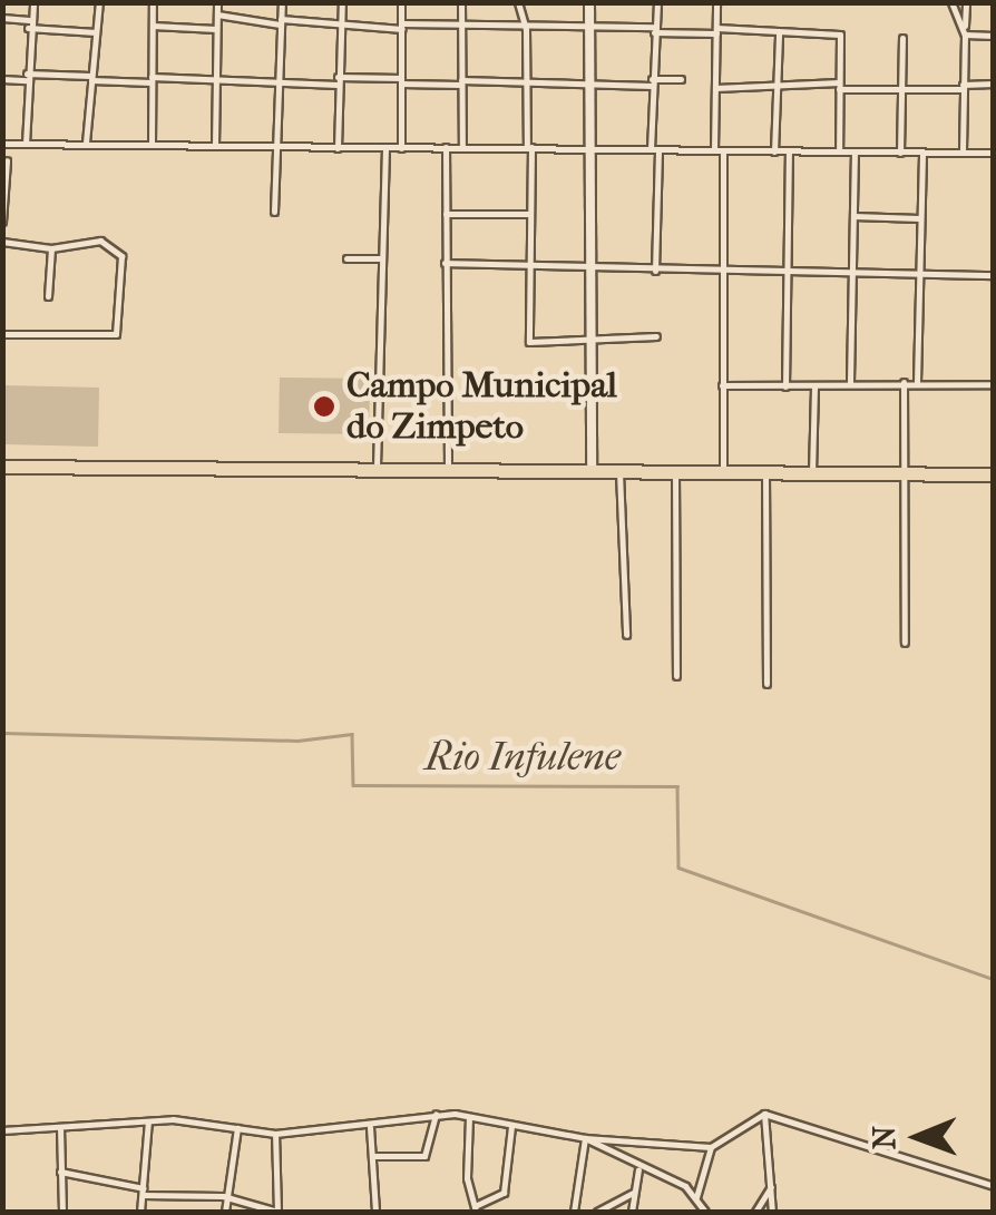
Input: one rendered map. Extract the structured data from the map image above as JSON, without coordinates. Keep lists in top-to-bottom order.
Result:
{
  "water": ["Rio Infulene"],
  "places": ["Campo Municipal do Zimpeto"],
  "north": "left"
}
